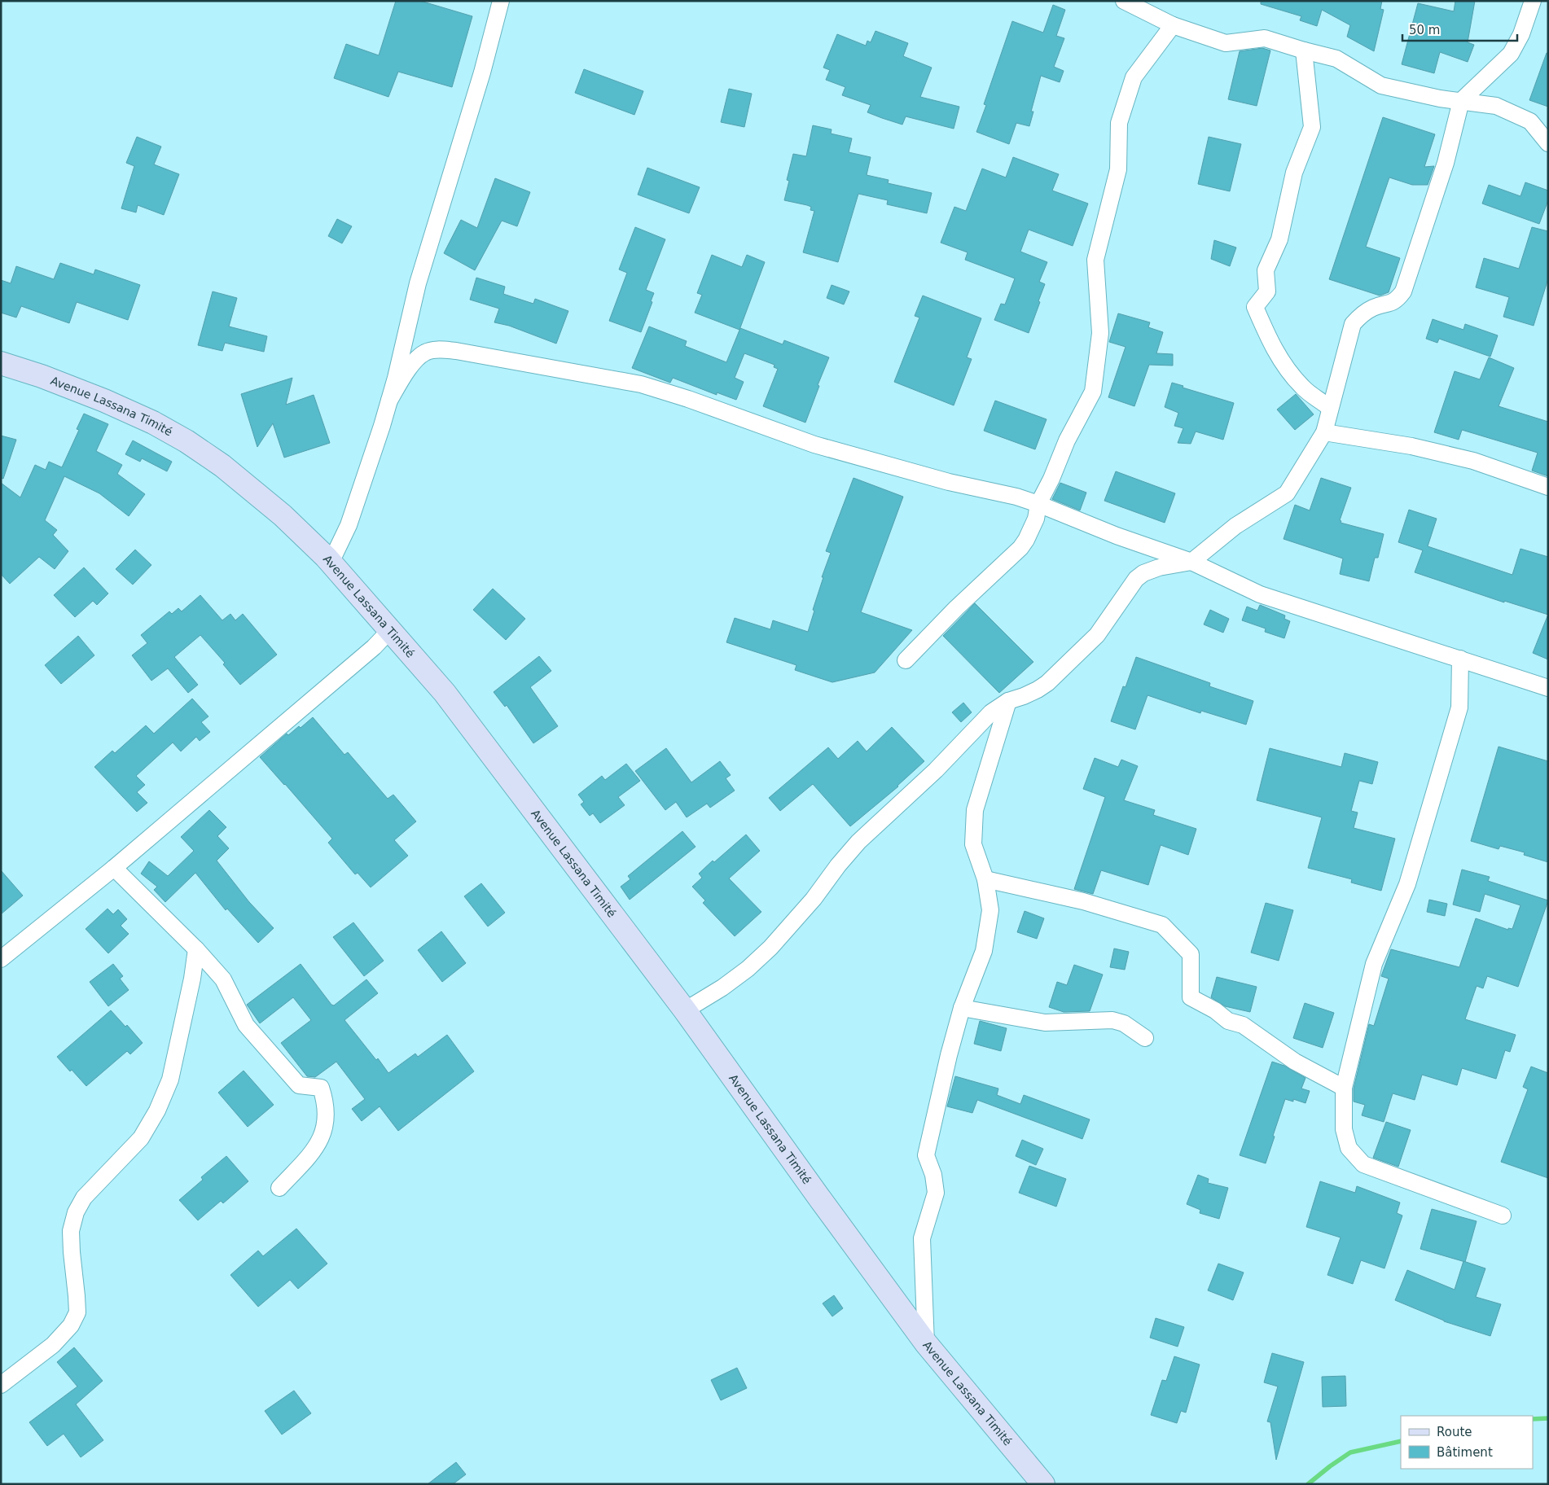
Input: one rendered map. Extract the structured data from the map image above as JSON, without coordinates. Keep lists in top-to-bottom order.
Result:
{
  "streets": {
    "street": ["Avenue Lassana Timité"]
  },
  "legend": ["Route", "Bâtiment"],
  "scale_bar": "50 m"
}
